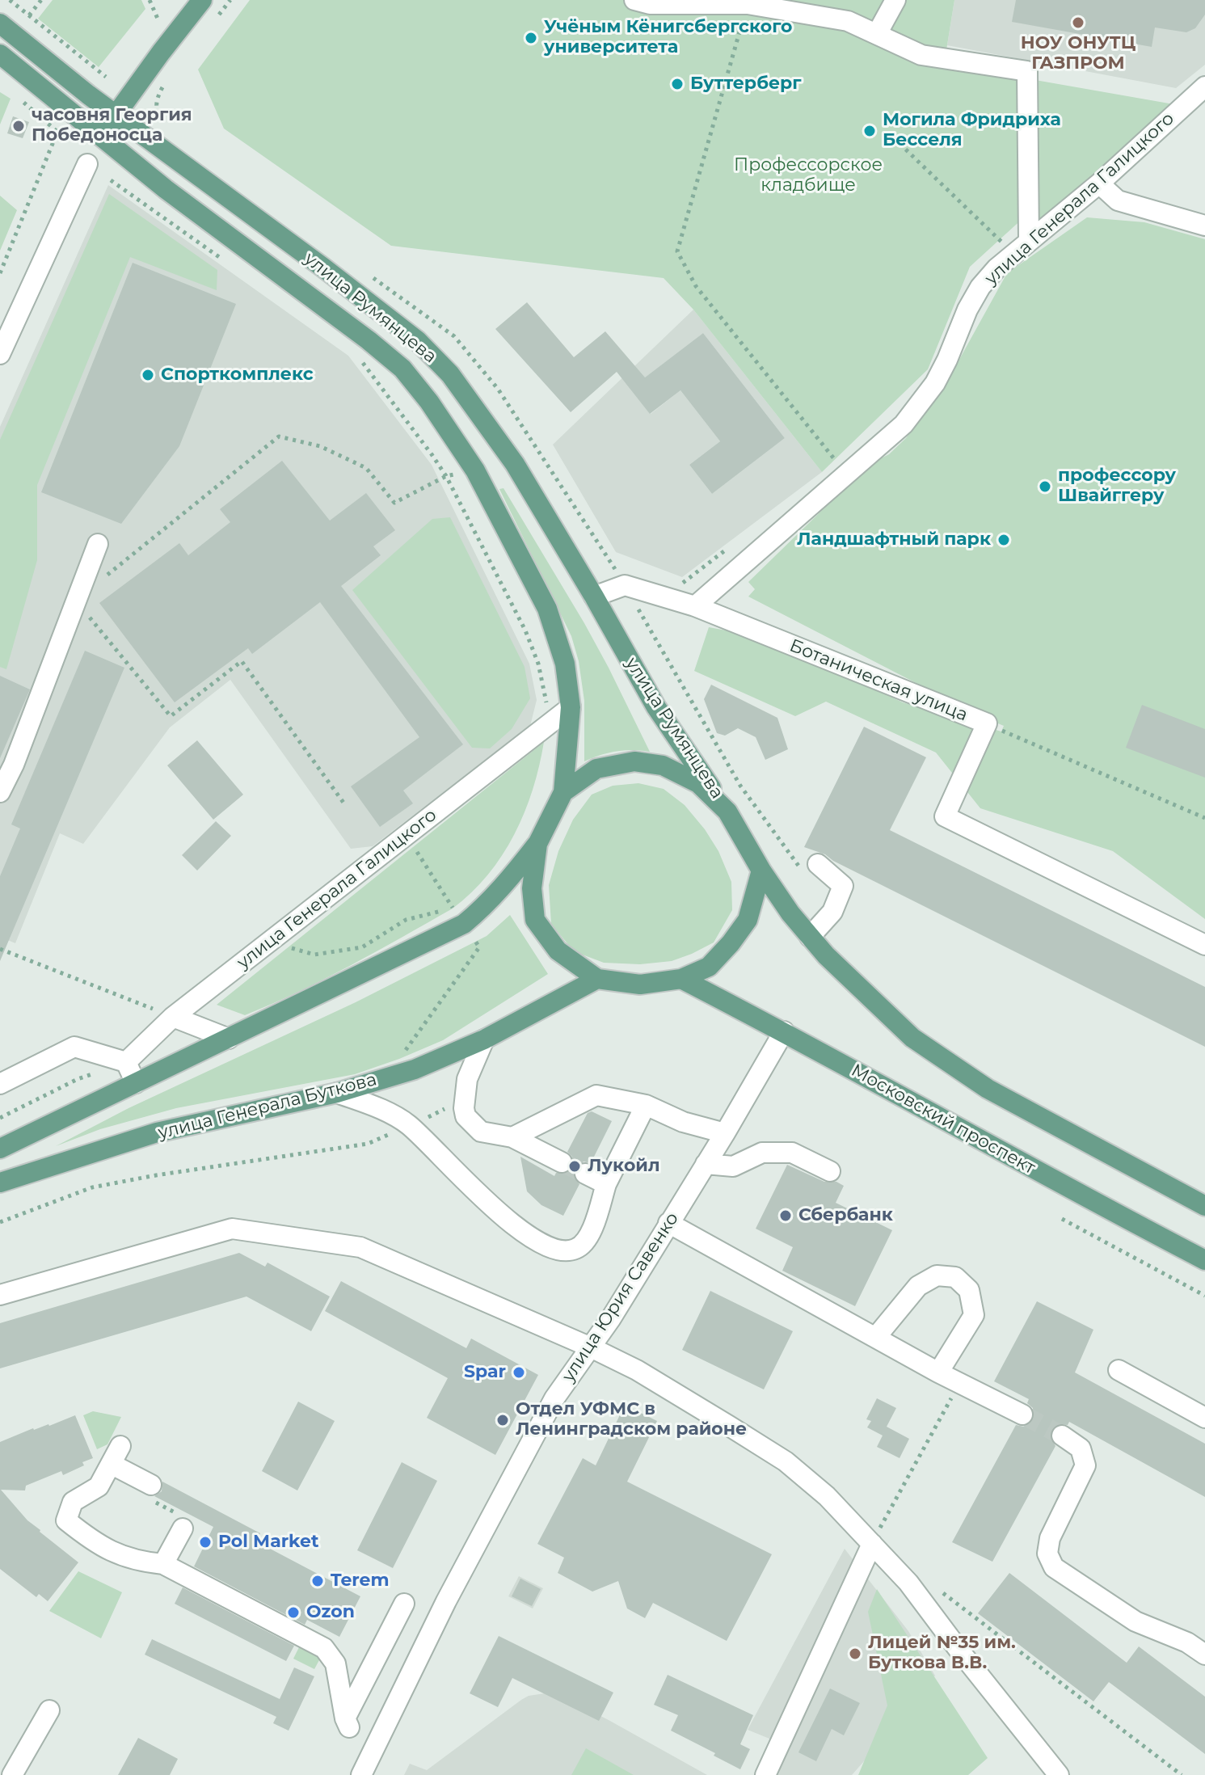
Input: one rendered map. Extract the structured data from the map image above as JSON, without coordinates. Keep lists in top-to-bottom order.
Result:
{
  "streets": {
    "main road": ["улица Румянцева", "улица Генерала Буткова", "Московский проспект"],
    "street": ["улица Генерала Галицкого", "Ботаническая улица", "улица Юрия Савенко"]
  },
  "crossings": [
    ["улица Генерала Галицкого", "улица Румянцева"],
    ["улица Генерала Галицкого", "Ботаническая улица"],
    ["улица Румянцева", "улица Генерала Буткова"],
    ["улица Румянцева", "Московский проспект"],
    ["улица Генерала Буткова", "Московский проспект"],
    ["Московский проспект", "улица Юрия Савенко"]
  ],
  "parks": ["Профессорское кладбище"],
  "places": [
    "НОУ ОНУТЦ ГАЗПРОМ",
    "Учёным Кёнигсбергского университета",
    "Буттерберг",
    "часовня Георгия Победоносца",
    "Могила Фридриха Бесселя",
    "Спорткомплекс",
    "профессору Швайггеру",
    "Ландшафтный парк",
    "Лукойл",
    "Сбербанк",
    "Spar",
    "Отдел УФМС в Ленинградском районе",
    "Pol Market",
    "Terem",
    "Ozon",
    "Лицей №35 им. Буткова В.В."
  ]
}
